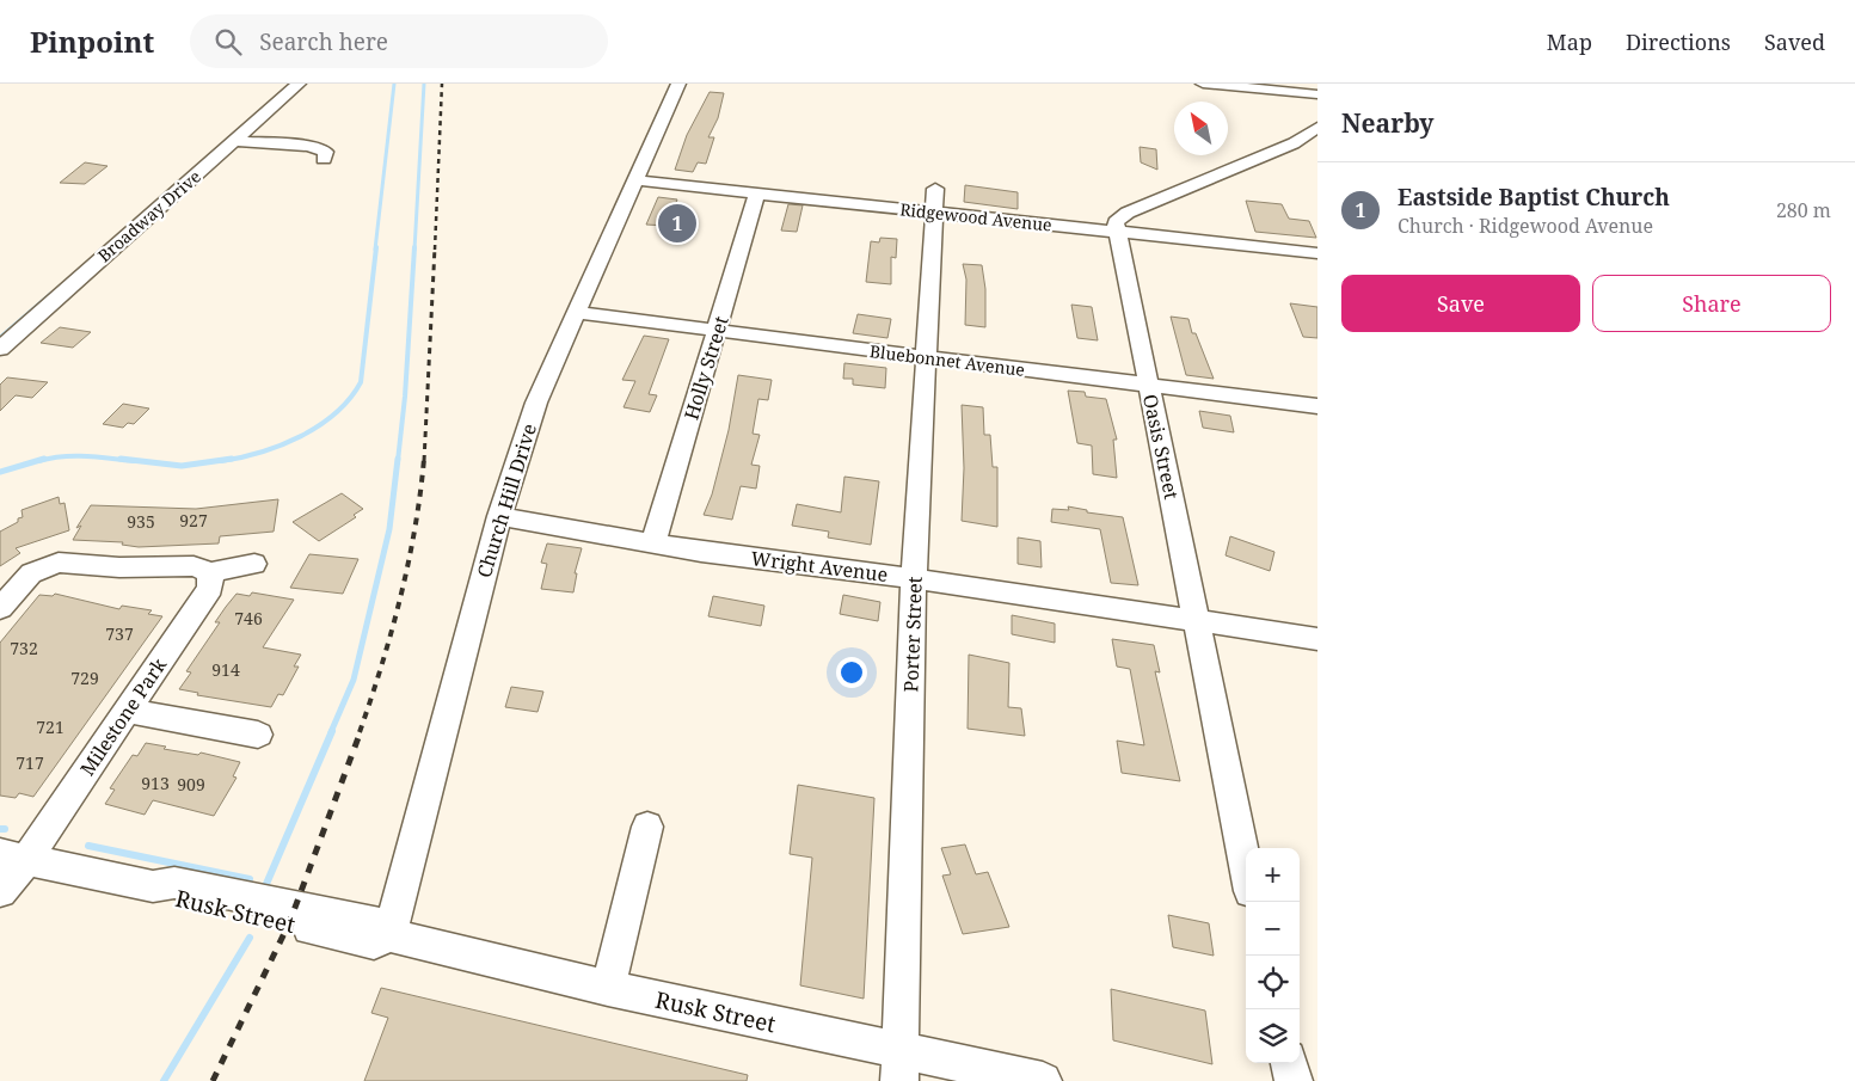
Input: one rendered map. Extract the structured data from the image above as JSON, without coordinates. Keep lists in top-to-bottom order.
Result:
{
  "streets": {
    "street": [
      "Broadway Drive",
      "Ridgewood Avenue",
      "Bluebonnet Avenue",
      "Holly Street",
      "Oasis Street",
      "Church Hill Drive",
      "Wright Avenue",
      "Porter Street",
      "Milestone Park",
      "Rusk Street"
    ]
  },
  "crossings": [
    ["Ridgewood Avenue", "Holly Street"],
    ["Ridgewood Avenue", "Oasis Street"],
    ["Ridgewood Avenue", "Church Hill Drive"],
    ["Ridgewood Avenue", "Porter Street"],
    ["Bluebonnet Avenue", "Holly Street"],
    ["Bluebonnet Avenue", "Oasis Street"],
    ["Bluebonnet Avenue", "Church Hill Drive"],
    ["Bluebonnet Avenue", "Porter Street"],
    ["Holly Street", "Wright Avenue"],
    ["Oasis Street", "Wright Avenue"],
    ["Church Hill Drive", "Wright Avenue"],
    ["Church Hill Drive", "Rusk Street"],
    ["Wright Avenue", "Porter Street"],
    ["Porter Street", "Rusk Street"],
    ["Milestone Park", "Rusk Street"]
  ],
  "house_numbers": [
    "927",
    "935",
    "746",
    "737",
    "732",
    "914",
    "729",
    "721",
    "717",
    "913",
    "909"
  ],
  "north": "top left",
  "page": {
    "header": "Pinpoint",
    "search": "Search here",
    "nav": ["Map", "Directions", "Saved"],
    "heading": "Nearby",
    "list": [
      {
        "mark": "1",
        "name": "Eastside Baptist Church",
        "note": "Church · Ridgewood Avenue",
        "value": "280 m"
      }
    ],
    "pins": "1",
    "buttons": ["Save", "Share"],
    "map_buttons": ["+", "−"]
  }
}
